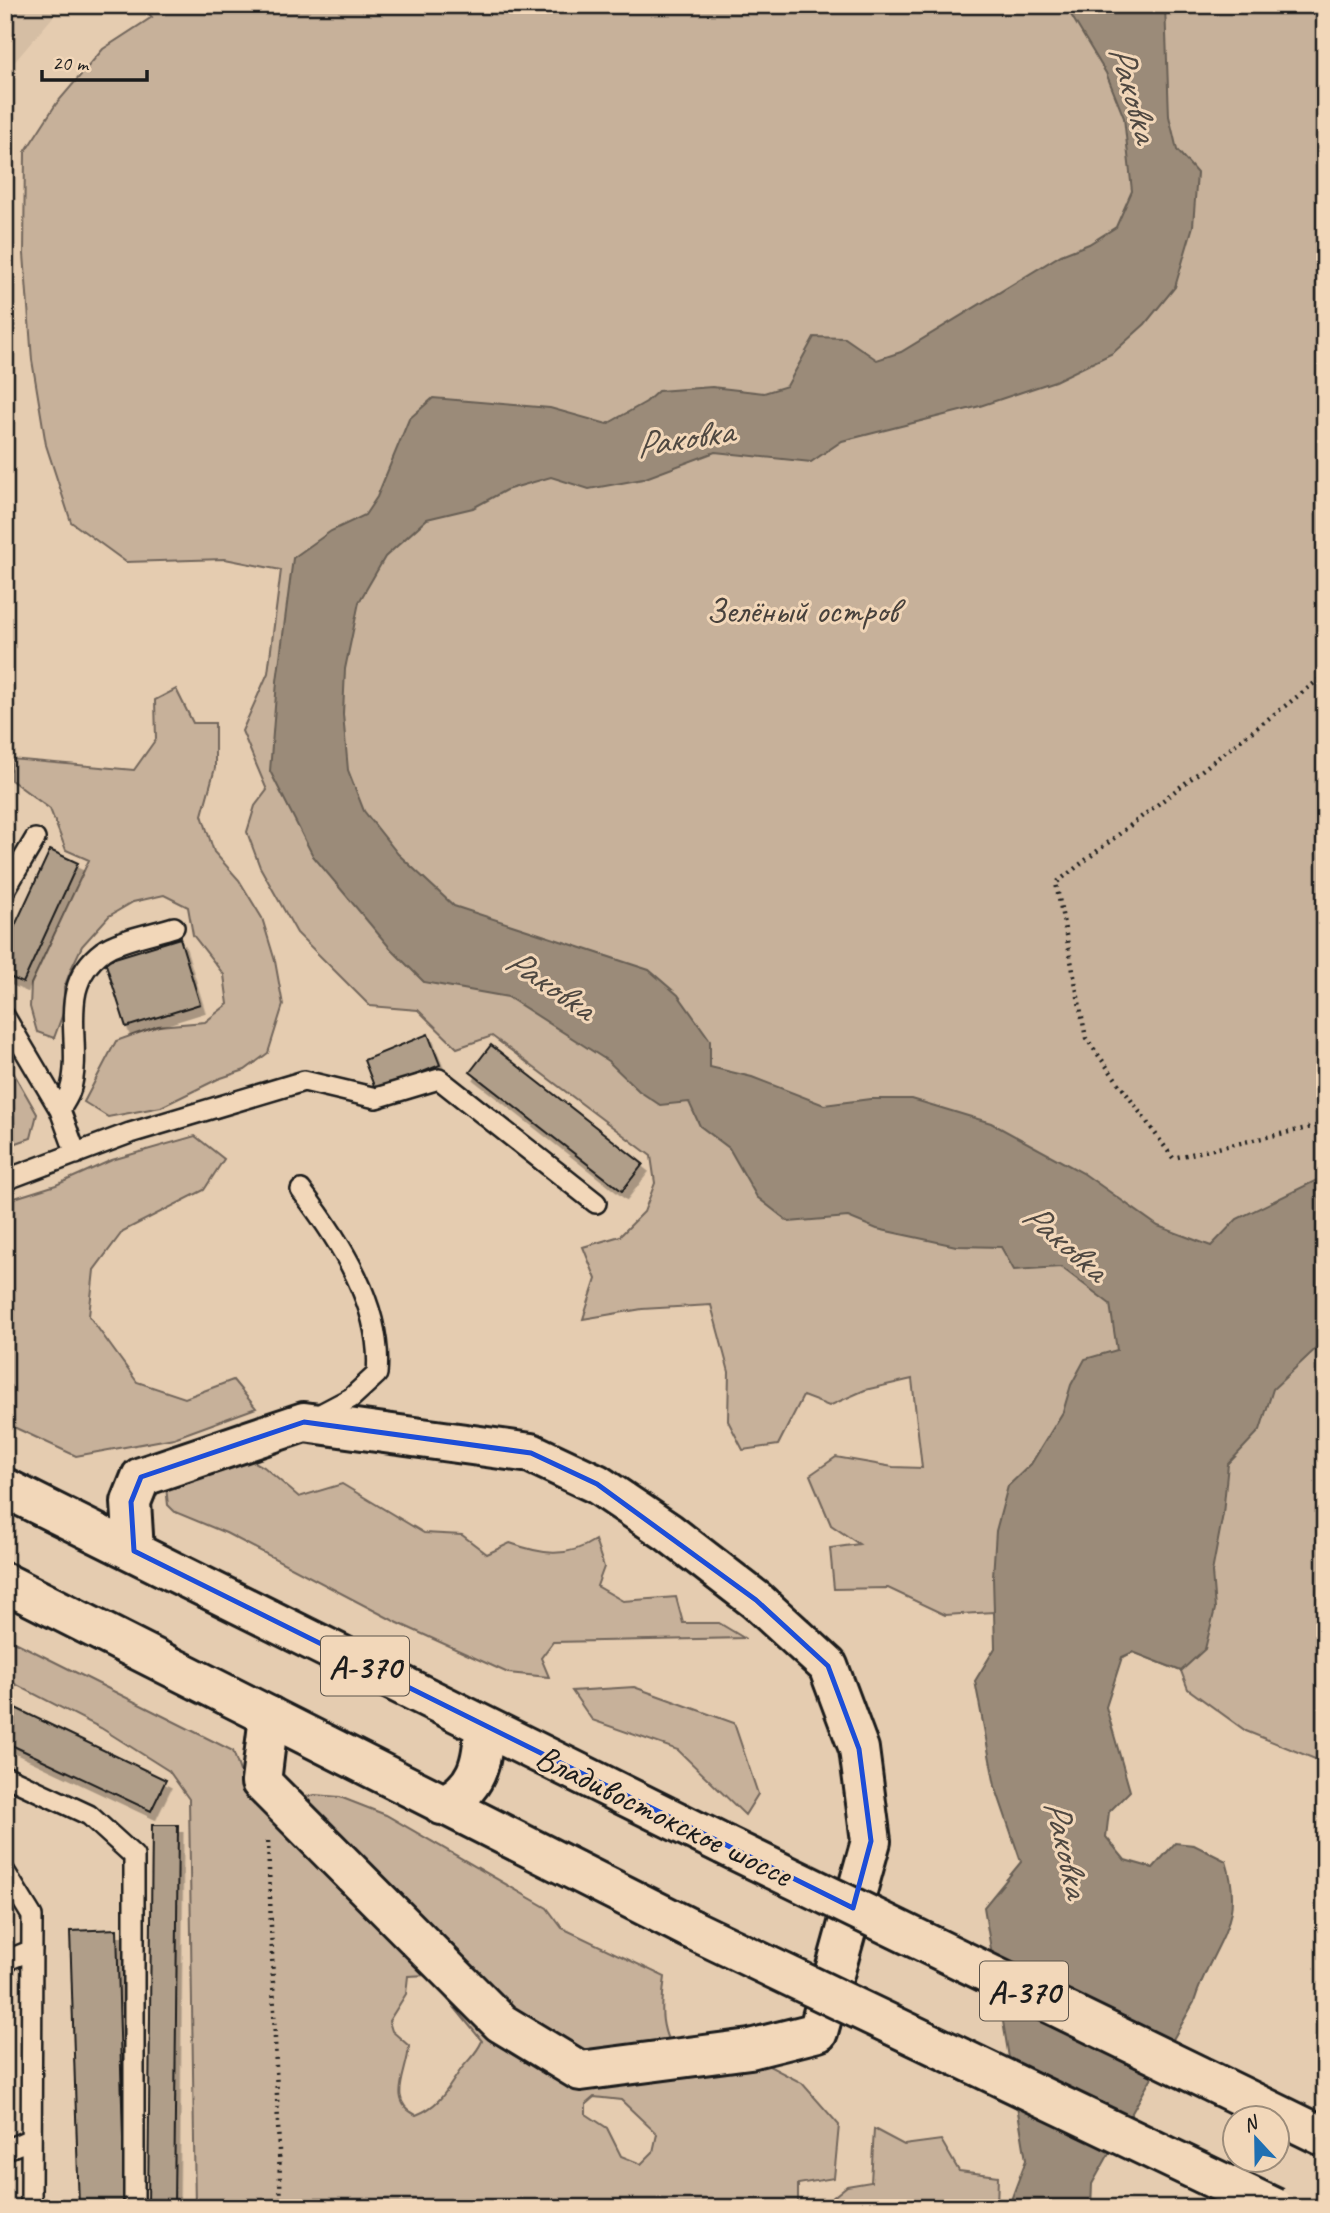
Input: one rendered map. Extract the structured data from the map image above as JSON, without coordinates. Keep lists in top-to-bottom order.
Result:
{
  "streets": {
    "main road": ["А-370", "Владивостокское шоссе"]
  },
  "water": ["Раковка"],
  "parks": ["Зелёный остров"],
  "scale_bar": "20 m",
  "north": "top"
}
